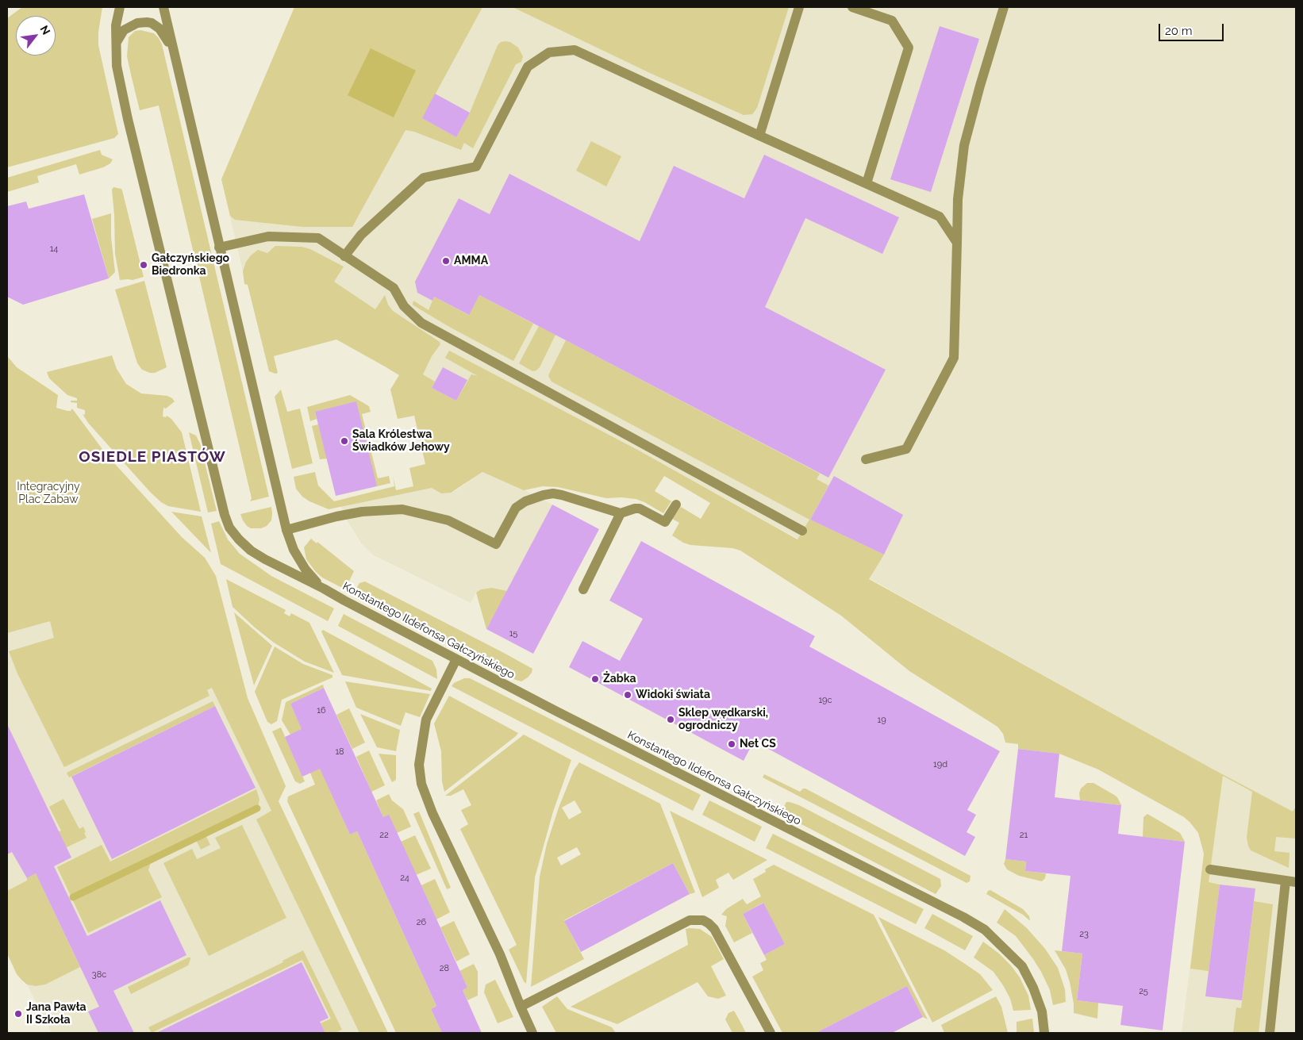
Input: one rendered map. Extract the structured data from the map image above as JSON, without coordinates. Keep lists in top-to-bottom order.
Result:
{
  "streets": {
    "street": ["Konstantego Ildefonsa Gałczyńskiego"]
  },
  "districts": ["OSIEDLE PIASTÓW"],
  "parks": ["Integracyjny Plac Zabaw"],
  "places": [
    "AMMA",
    "Gałczyńskiego Biedronka",
    "Sala Królestwa Świadków Jehowy",
    "Żabka",
    "Widoki świata",
    "Sklep wędkarski, ogrodniczy",
    "Net CS",
    "Jana Pawła II Szkoła"
  ],
  "house_numbers": [
    "14",
    "15",
    "19c",
    "16",
    "19",
    "18",
    "19d",
    "22",
    "21",
    "24",
    "26",
    "23",
    "28",
    "38c",
    "25"
  ],
  "scale_bar": "20 m",
  "north": "top right"
}
